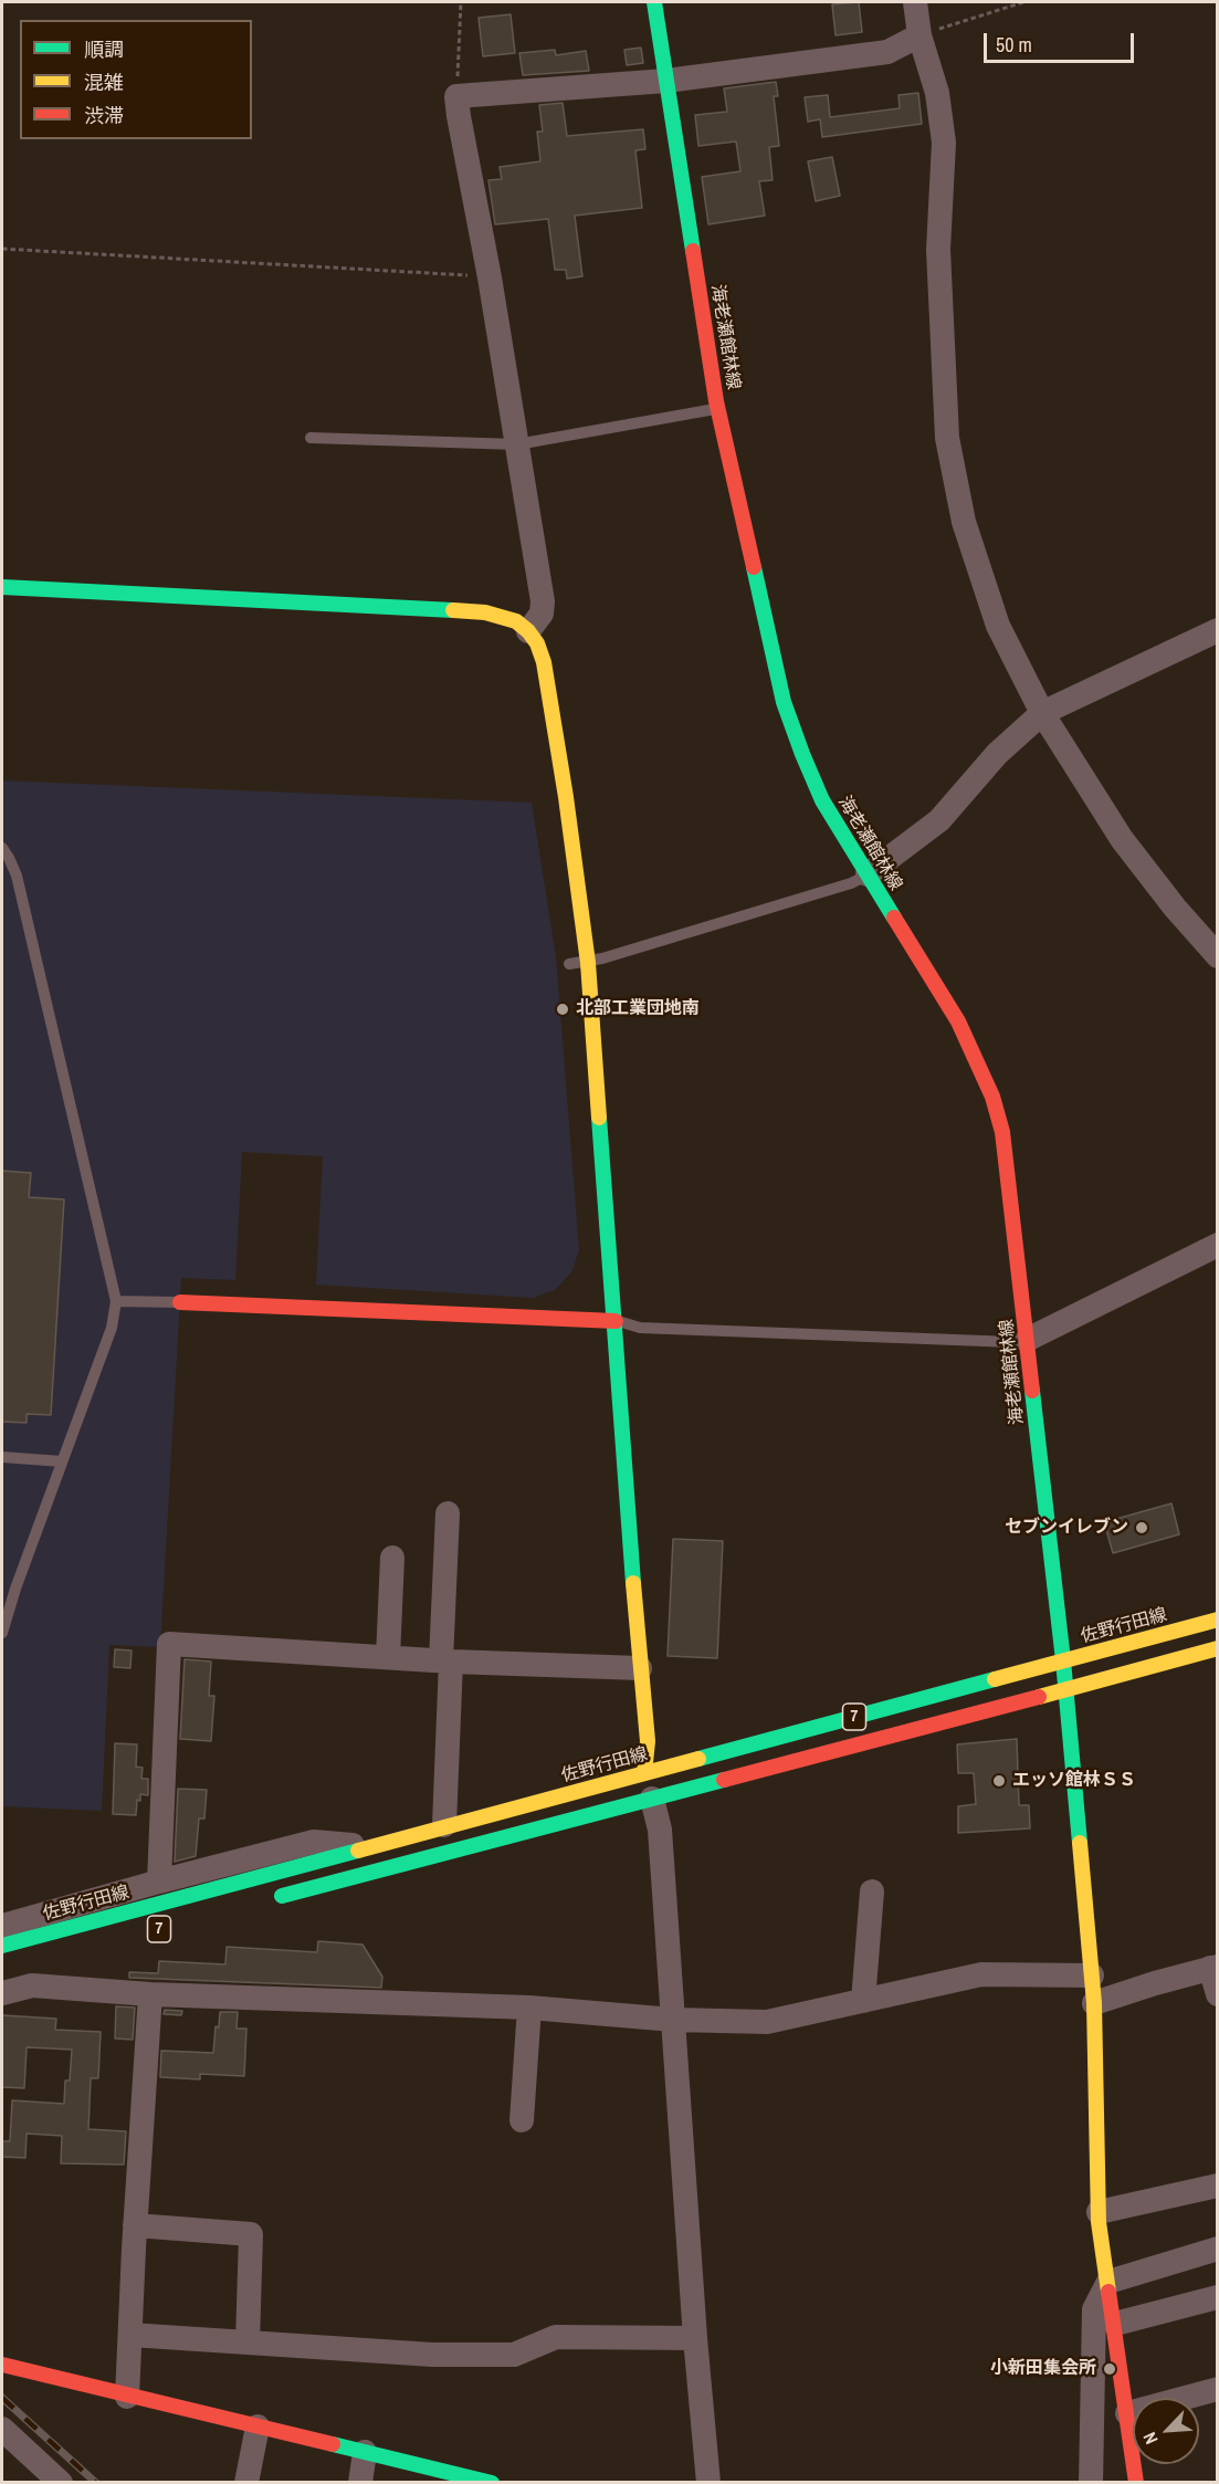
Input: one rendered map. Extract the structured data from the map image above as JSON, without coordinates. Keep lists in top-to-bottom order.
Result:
{
  "streets": {
    "main road": ["海老瀬館林線", "佐野行田線", "7"]
  },
  "crossings": [
    ["海老瀬館林線", "佐野行田線"],
    ["海老瀬館林線", "7"]
  ],
  "places": [
    "北部工業団地南",
    "セブンイレブン",
    "エッソ館林ＳＳ",
    "小新田集会所"
  ],
  "legend": ["順調", "混雑", "渋滞"],
  "scale_bar": "50 m",
  "north": "bottom left"
}
